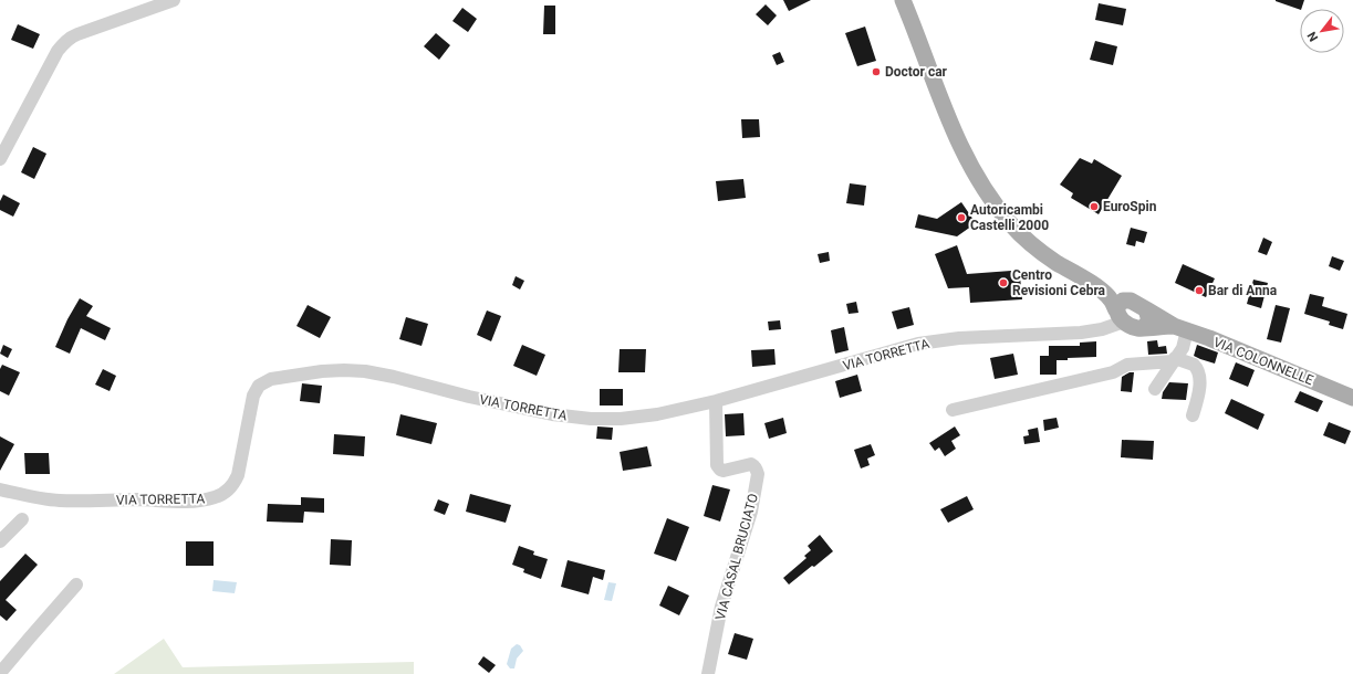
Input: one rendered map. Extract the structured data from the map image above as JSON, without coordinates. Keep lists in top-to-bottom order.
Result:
{
  "streets": {
    "main road": ["VIA COLONNELLE"],
    "street": ["VIA TORRETTA", "VIA CASAL BRUCIATO"]
  },
  "crossings": [
    ["VIA TORRETTA", "VIA COLONNELLE"],
    ["VIA TORRETTA", "VIA CASAL BRUCIATO"]
  ],
  "places": [
    "Doctor car",
    "EuroSpin",
    "Autoricambi Castelli 2000",
    "Centro Revisioni Cebra",
    "Bar di Anna"
  ],
  "north": "bottom left"
}
